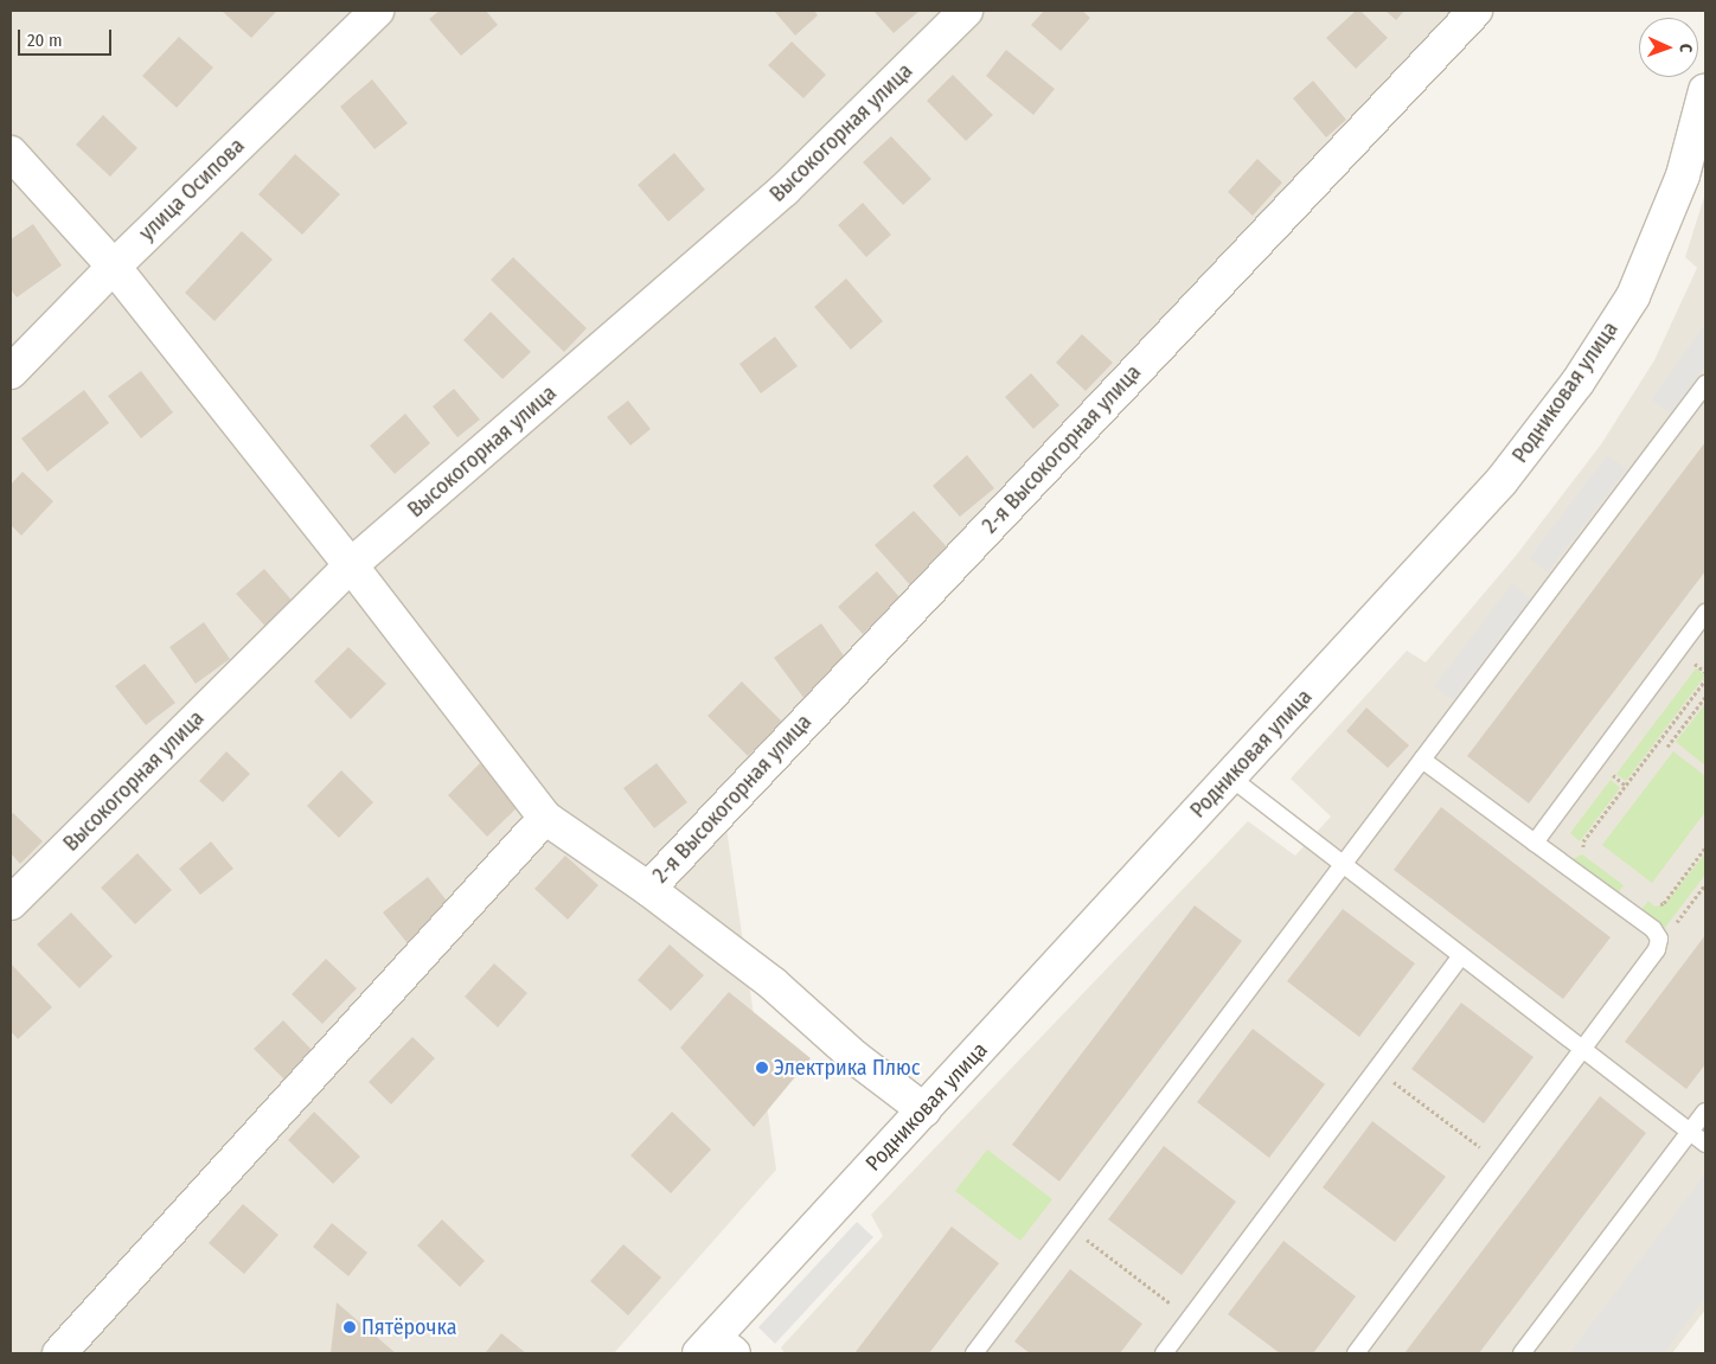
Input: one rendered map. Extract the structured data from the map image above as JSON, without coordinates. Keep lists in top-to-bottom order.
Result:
{
  "streets": {
    "street": [
      "Высокогорная улица",
      "улица Осипова",
      "Родниковая улица",
      "2-я Высокогорная улица"
    ]
  },
  "places": ["Электрика Плюс", "Пятёрочка"],
  "scale_bar": "20 m",
  "north": "right"
}
